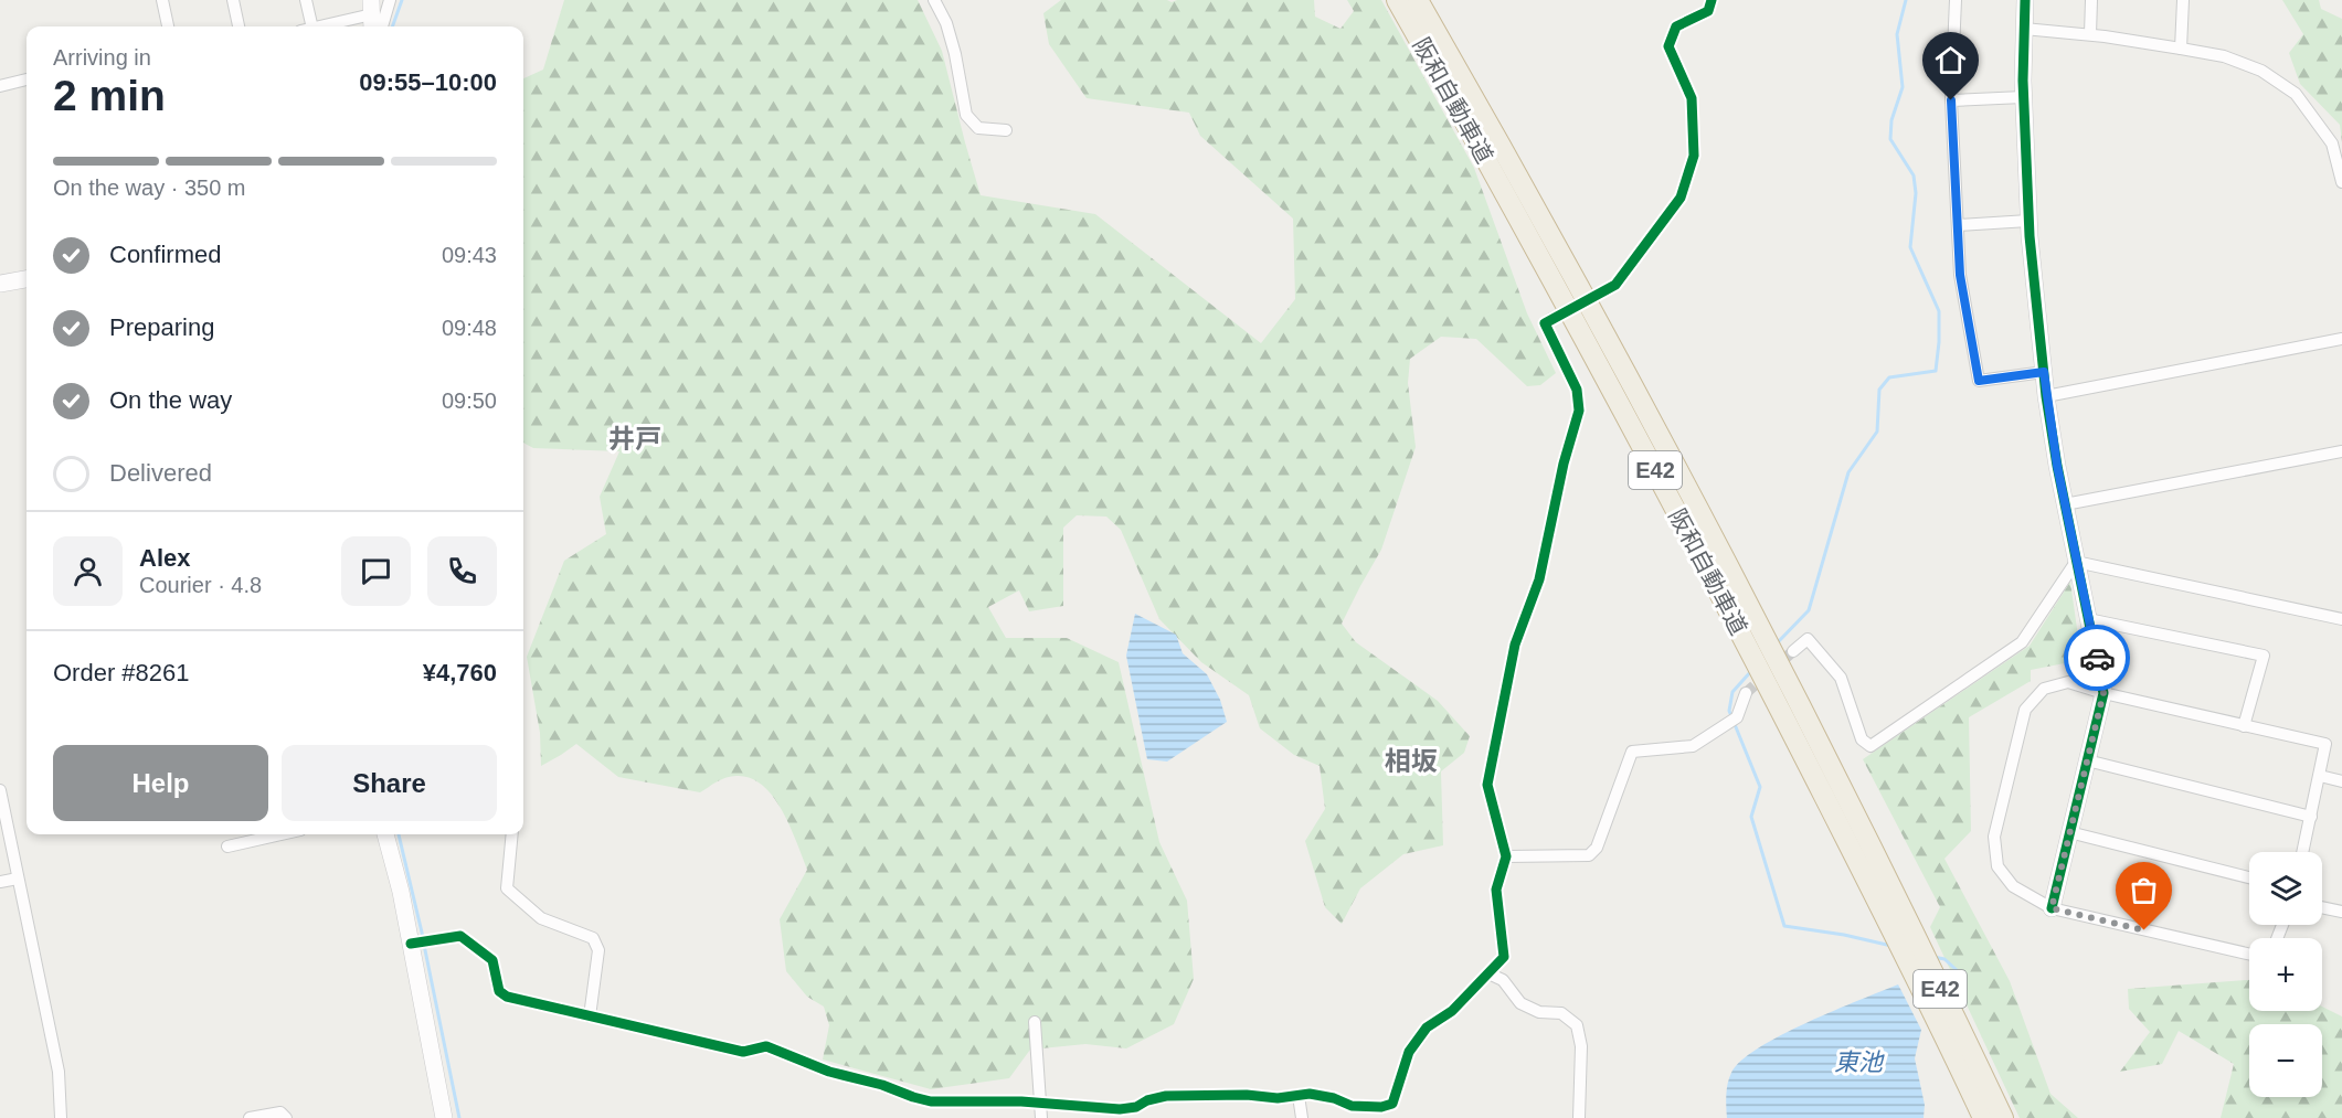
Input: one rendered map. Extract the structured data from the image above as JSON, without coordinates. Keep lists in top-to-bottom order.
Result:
{
  "streets": {
    "highway": ["阪和自動車道", "E42"]
  },
  "districts": ["井戸", "相坂"],
  "water": ["東池"],
  "page": {
    "heading": ["2 min", "Arriving in", "09:55–10:00"],
    "panel": [
      "Alex",
      "Courier · 4.8",
      "Order #8261",
      "¥4,760"
    ],
    "bar": "On the way · 350 m",
    "list": [
      ["Confirmed", "09:43"],
      ["Preparing", "09:48"],
      ["On the way", "09:50"],
      "Delivered"
    ],
    "buttons": ["Help", "Share"],
    "map_buttons": ["+", "−"]
  }
}
